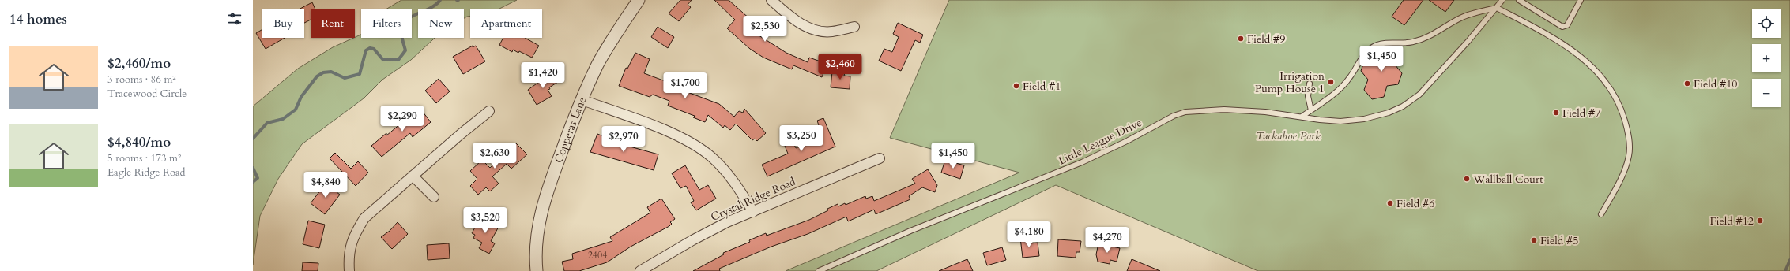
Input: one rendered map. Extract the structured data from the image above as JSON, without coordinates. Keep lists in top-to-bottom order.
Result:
{
  "streets": {
    "street": ["Copperas Lane", "Crystal Ridge Road"],
    "lane": ["Little League Drive"]
  },
  "parks": ["Tuckahoe Park"],
  "places": [
    "Field #9",
    "Irrigation Pump House 1",
    "Field #10",
    "Field #1",
    "Field #7",
    "Wallball Court",
    "Field #6",
    "Field #12",
    "Field #5"
  ],
  "house_numbers": ["2404"],
  "page": {
    "heading": "14 homes",
    "map_buttons": ["+", "−"],
    "chip": [
      "Buy",
      "Rent",
      "Filters",
      "New",
      "Apartment"
    ],
    "price": [
      "$2,530",
      "$1,450",
      "$2,460",
      "$1,420",
      "$1,700",
      "$2,290",
      "$3,250",
      "$2,970",
      "$2,630",
      "$1,450",
      "$4,840",
      "$3,520",
      "$4,180",
      "$4,270"
    ],
    "list": [
      {
        "name": "$2,460/mo",
        "note": "3 rooms · 86 m² · Tracewood Circle"
      },
      {
        "name": "$4,840/mo",
        "note": "5 rooms · 173 m² · Eagle Ridge Road"
      }
    ]
  }
}
